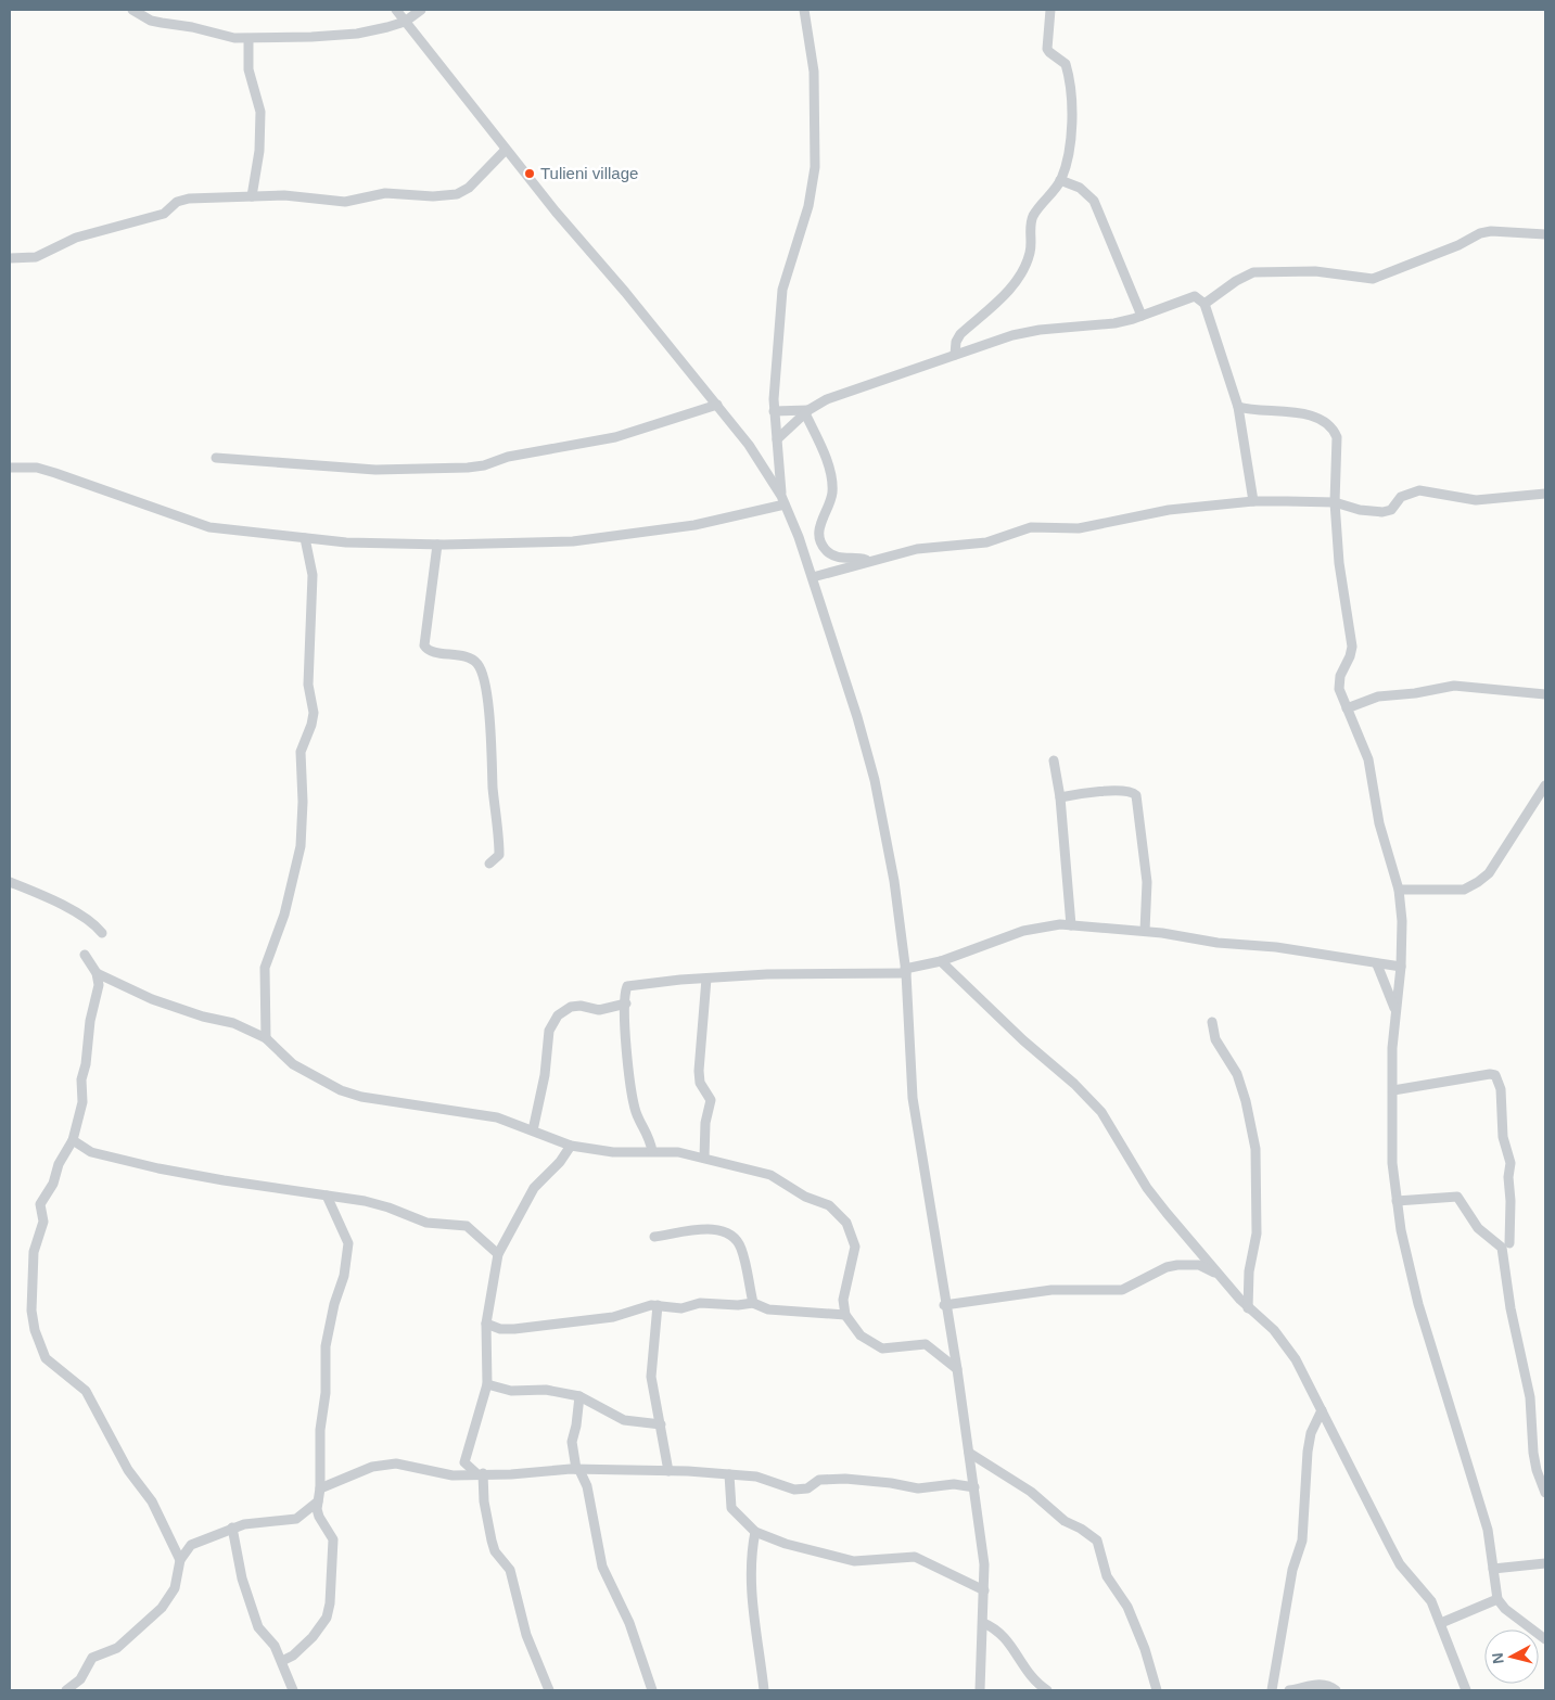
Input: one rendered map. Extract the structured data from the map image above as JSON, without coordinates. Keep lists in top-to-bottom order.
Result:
{
  "places": ["Tulieni village"],
  "north": "left"
}
